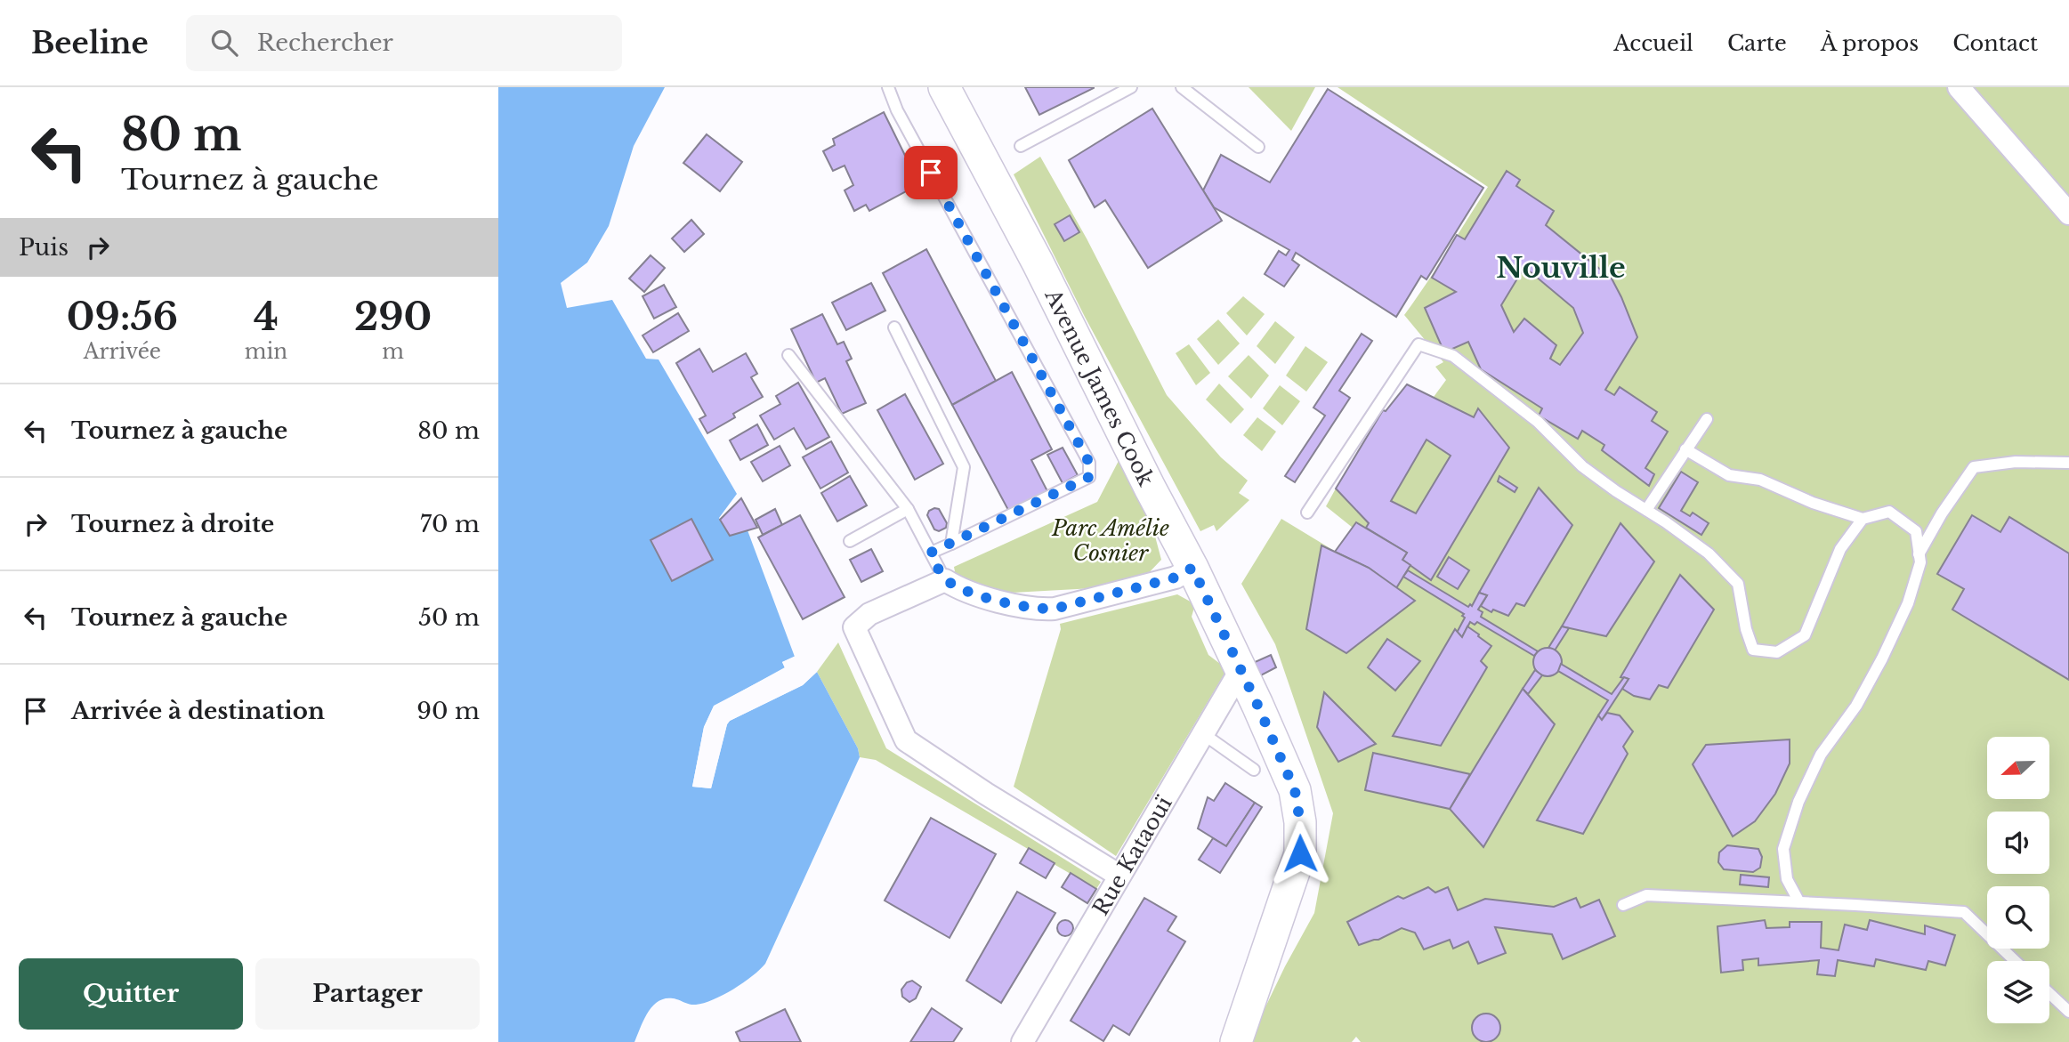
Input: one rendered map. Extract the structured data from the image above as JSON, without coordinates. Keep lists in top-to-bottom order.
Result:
{
  "streets": {
    "main road": ["Avenue James Cook"],
    "street": ["Rue Kataouï"]
  },
  "crossings": [
    ["Avenue James Cook", "Rue Kataouï"]
  ],
  "districts": ["Nouville"],
  "parks": ["Parc Amélie Cosnier"],
  "north": "left",
  "page": {
    "header": "Beeline",
    "search": "Rechercher",
    "nav": [
      "Accueil",
      "Carte",
      "À propos",
      "Contact"
    ],
    "turn": ["80 m", "Tournez à gauche"],
    "then": "Puis",
    "eta": [
      "09:56",
      "Arrivée",
      "4",
      "min",
      "290",
      "m"
    ],
    "list": [
      {
        "name": "Tournez à gauche",
        "value": "80 m"
      },
      {
        "name": "Tournez à droite",
        "value": "70 m"
      },
      {
        "name": "Tournez à gauche",
        "value": "50 m"
      },
      {
        "name": "Arrivée à destination",
        "value": "90 m"
      }
    ],
    "buttons": ["Quitter", "Partager"]
  }
}
